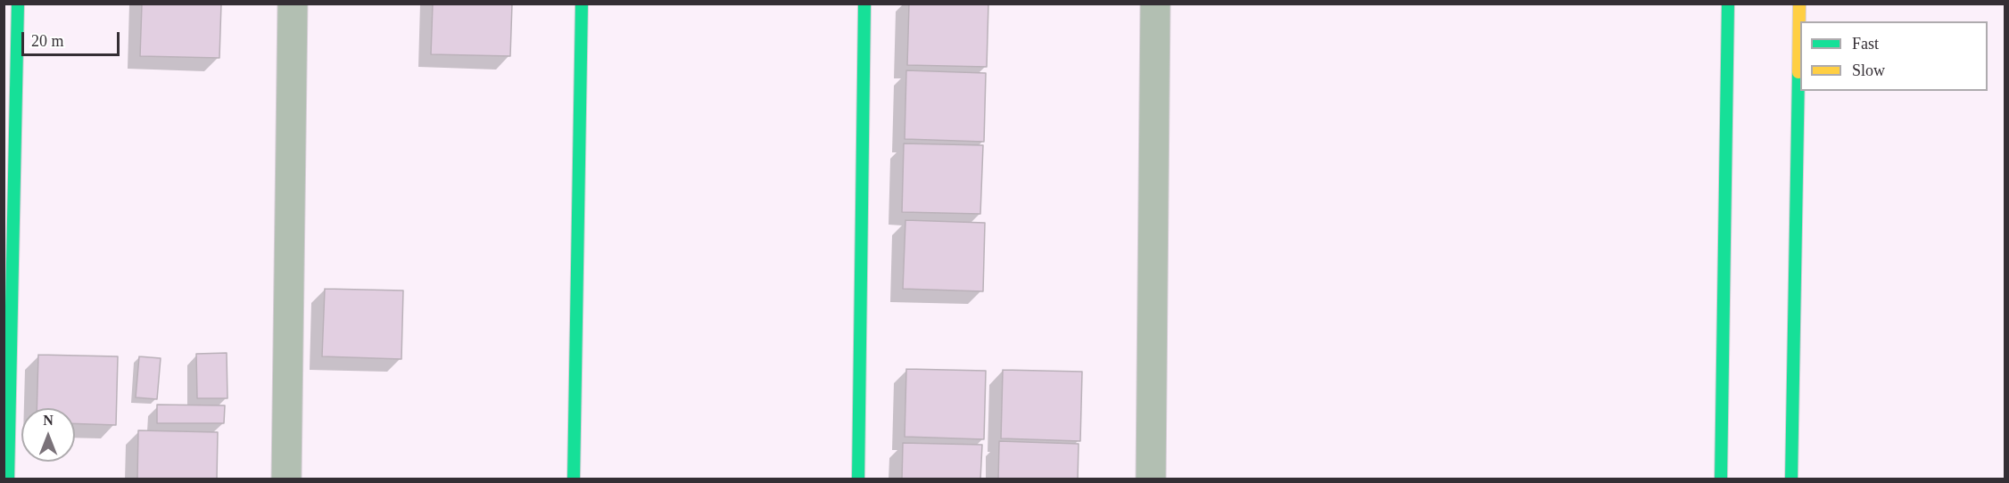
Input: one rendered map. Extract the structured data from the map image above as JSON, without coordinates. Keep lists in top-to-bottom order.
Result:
{
  "legend": ["Fast", "Slow"],
  "scale_bar": "20 m",
  "north": "top"
}
